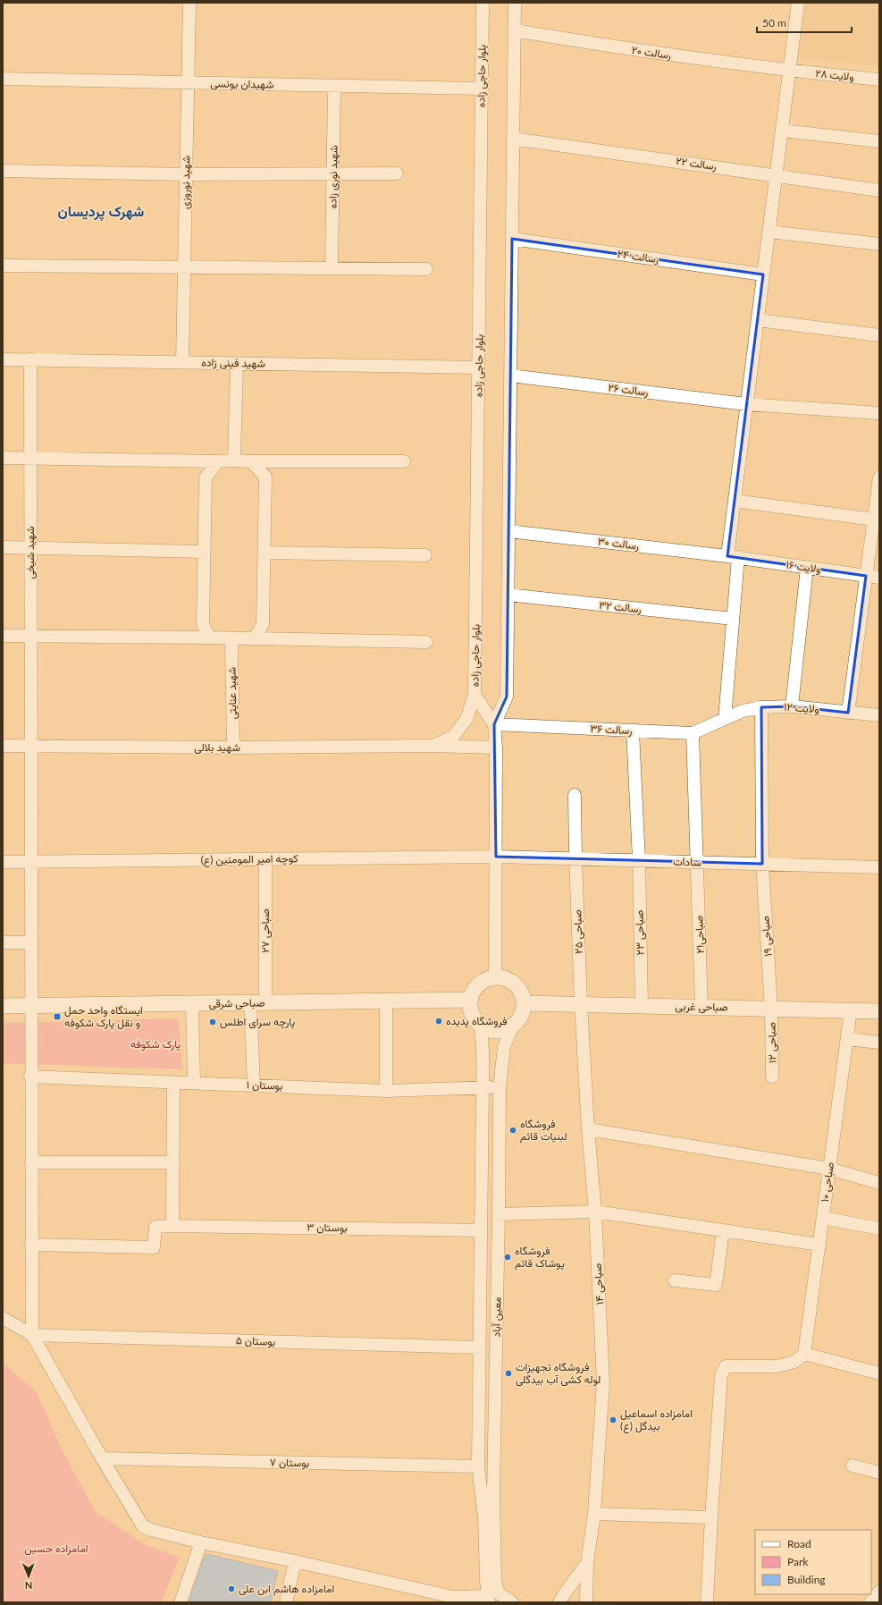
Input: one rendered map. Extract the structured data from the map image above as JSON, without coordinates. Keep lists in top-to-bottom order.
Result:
{
  "streets": {
    "main road": ["صباحی شرقی", "صباحی غربی"],
    "street": [
      "رسالت ۲۰",
      "ولایت ۲۸",
      "بلوار حاجی زاده",
      "شهیدان یونسی",
      "رسالت ۲۲",
      "شهید نوری زاده",
      "شهید نوروزی",
      "رسالت ۲۴",
      "شهید فینی زاده",
      "رسالت ۲۶",
      "رسالت ۳۰",
      "شهید شیخی",
      "ولایت ۱۶",
      "رسالت ۳۲",
      "شهید عنایتی",
      "ولایت ۱۲",
      "رسالت ۳۶",
      "شهید بلالی",
      "کوچه امیر المومنین (ع)",
      "سادات",
      "صباحی ۲۷",
      "صباحی ۲۵",
      "صباحی ۲۳",
      "صباحی۲۱",
      "صباحی ۱۹",
      "صباحی ۱۲",
      "بوستان ۱",
      "صباحی ۱۰",
      "بوستان ۳",
      "صباحی ۱۴",
      "معین آباد",
      "بوستان ۵",
      "بوستان ۷"
    ]
  },
  "crossings": [
    ["رسالت ۲۰", "ولایت ۲۸"],
    ["رسالت ۲۰", "بلوار حاجی زاده"],
    ["بلوار حاجی زاده", "شهیدان یونسی"],
    ["بلوار حاجی زاده", "رسالت ۲۲"],
    ["بلوار حاجی زاده", "رسالت ۲۴"],
    ["بلوار حاجی زاده", "شهید فینی زاده"],
    ["بلوار حاجی زاده", "رسالت ۲۶"],
    ["بلوار حاجی زاده", "رسالت ۳۰"],
    ["بلوار حاجی زاده", "رسالت ۳۲"],
    ["بلوار حاجی زاده", "رسالت ۳۶"],
    ["بلوار حاجی زاده", "شهید بلالی"],
    ["بلوار حاجی زاده", "کوچه امیر المومنین (ع)"],
    ["بلوار حاجی زاده", "سادات"],
    ["بلوار حاجی زاده", "صباحی شرقی"],
    ["بلوار حاجی زاده", "صباحی غربی"],
    ["بلوار حاجی زاده", "معین آباد"],
    ["شهیدان یونسی", "شهید نوری زاده"],
    ["شهیدان یونسی", "شهید نوروزی"],
    ["شهید نوروزی", "شهید فینی زاده"],
    ["شهید فینی زاده", "شهید شیخی"],
    ["رسالت ۳۰", "ولایت ۱۶"],
    ["شهید شیخی", "شهید بلالی"],
    ["شهید شیخی", "کوچه امیر المومنین (ع)"],
    ["شهید شیخی", "صباحی شرقی"],
    ["شهید شیخی", "بوستان ۱"],
    ["شهید شیخی", "بوستان ۳"],
    ["شهید شیخی", "بوستان ۵"],
    ["شهید عنایتی", "شهید بلالی"],
    ["ولایت ۱۲", "رسالت ۳۶"],
    ["ولایت ۱۲", "صباحی ۱۹"],
    ["رسالت ۳۶", "صباحی ۲۳"],
    ["رسالت ۳۶", "صباحی۲۱"],
    ["کوچه امیر المومنین (ع)", "سادات"],
    ["کوچه امیر المومنین (ع)", "صباحی ۲۷"],
    ["سادات", "صباحی ۲۵"],
    ["سادات", "صباحی ۲۳"],
    ["سادات", "صباحی۲۱"],
    ["سادات", "صباحی ۱۹"],
    ["صباحی ۲۷", "صباحی شرقی"],
    ["صباحی ۲۵", "صباحی غربی"],
    ["صباحی ۲۵", "صباحی ۱۴"],
    ["صباحی ۲۳", "صباحی غربی"],
    ["صباحی۲۱", "صباحی غربی"],
    ["صباحی ۱۹", "صباحی غربی"],
    ["صباحی ۱۹", "صباحی ۱۲"],
    ["صباحی شرقی", "صباحی غربی"],
    ["صباحی شرقی", "معین آباد"],
    ["صباحی غربی", "صباحی ۱۲"],
    ["صباحی غربی", "صباحی ۱۰"],
    ["صباحی غربی", "صباحی ۱۴"],
    ["صباحی غربی", "معین آباد"],
    ["بوستان ۱", "معین آباد"],
    ["بوستان ۳", "معین آباد"],
    ["معین آباد", "بوستان ۵"],
    ["معین آباد", "بوستان ۷"]
  ],
  "districts": ["شهرک پردیسان"],
  "parks": ["پارک شکوفه", "امامزاده حسین"],
  "places": {
    "transit": ["ایستگاه واحد حمل و نقل پارک شکوفه"],
    "other": [
      "فروشگاه پدیده",
      "پارچه سرای اطلس",
      "فروشگاه لبنیات قائم",
      "فروشگاه پوشاک قائم",
      "فروشگاه تجهیزات لوله کشی آب بیدگلی",
      "امامزاده اسماعیل (ع) بیدگل",
      "امامزاده هاشم ابن علی"
    ]
  },
  "legend": ["Road", "Park", "Building"],
  "scale_bar": "50 m",
  "north": "bottom"
}
